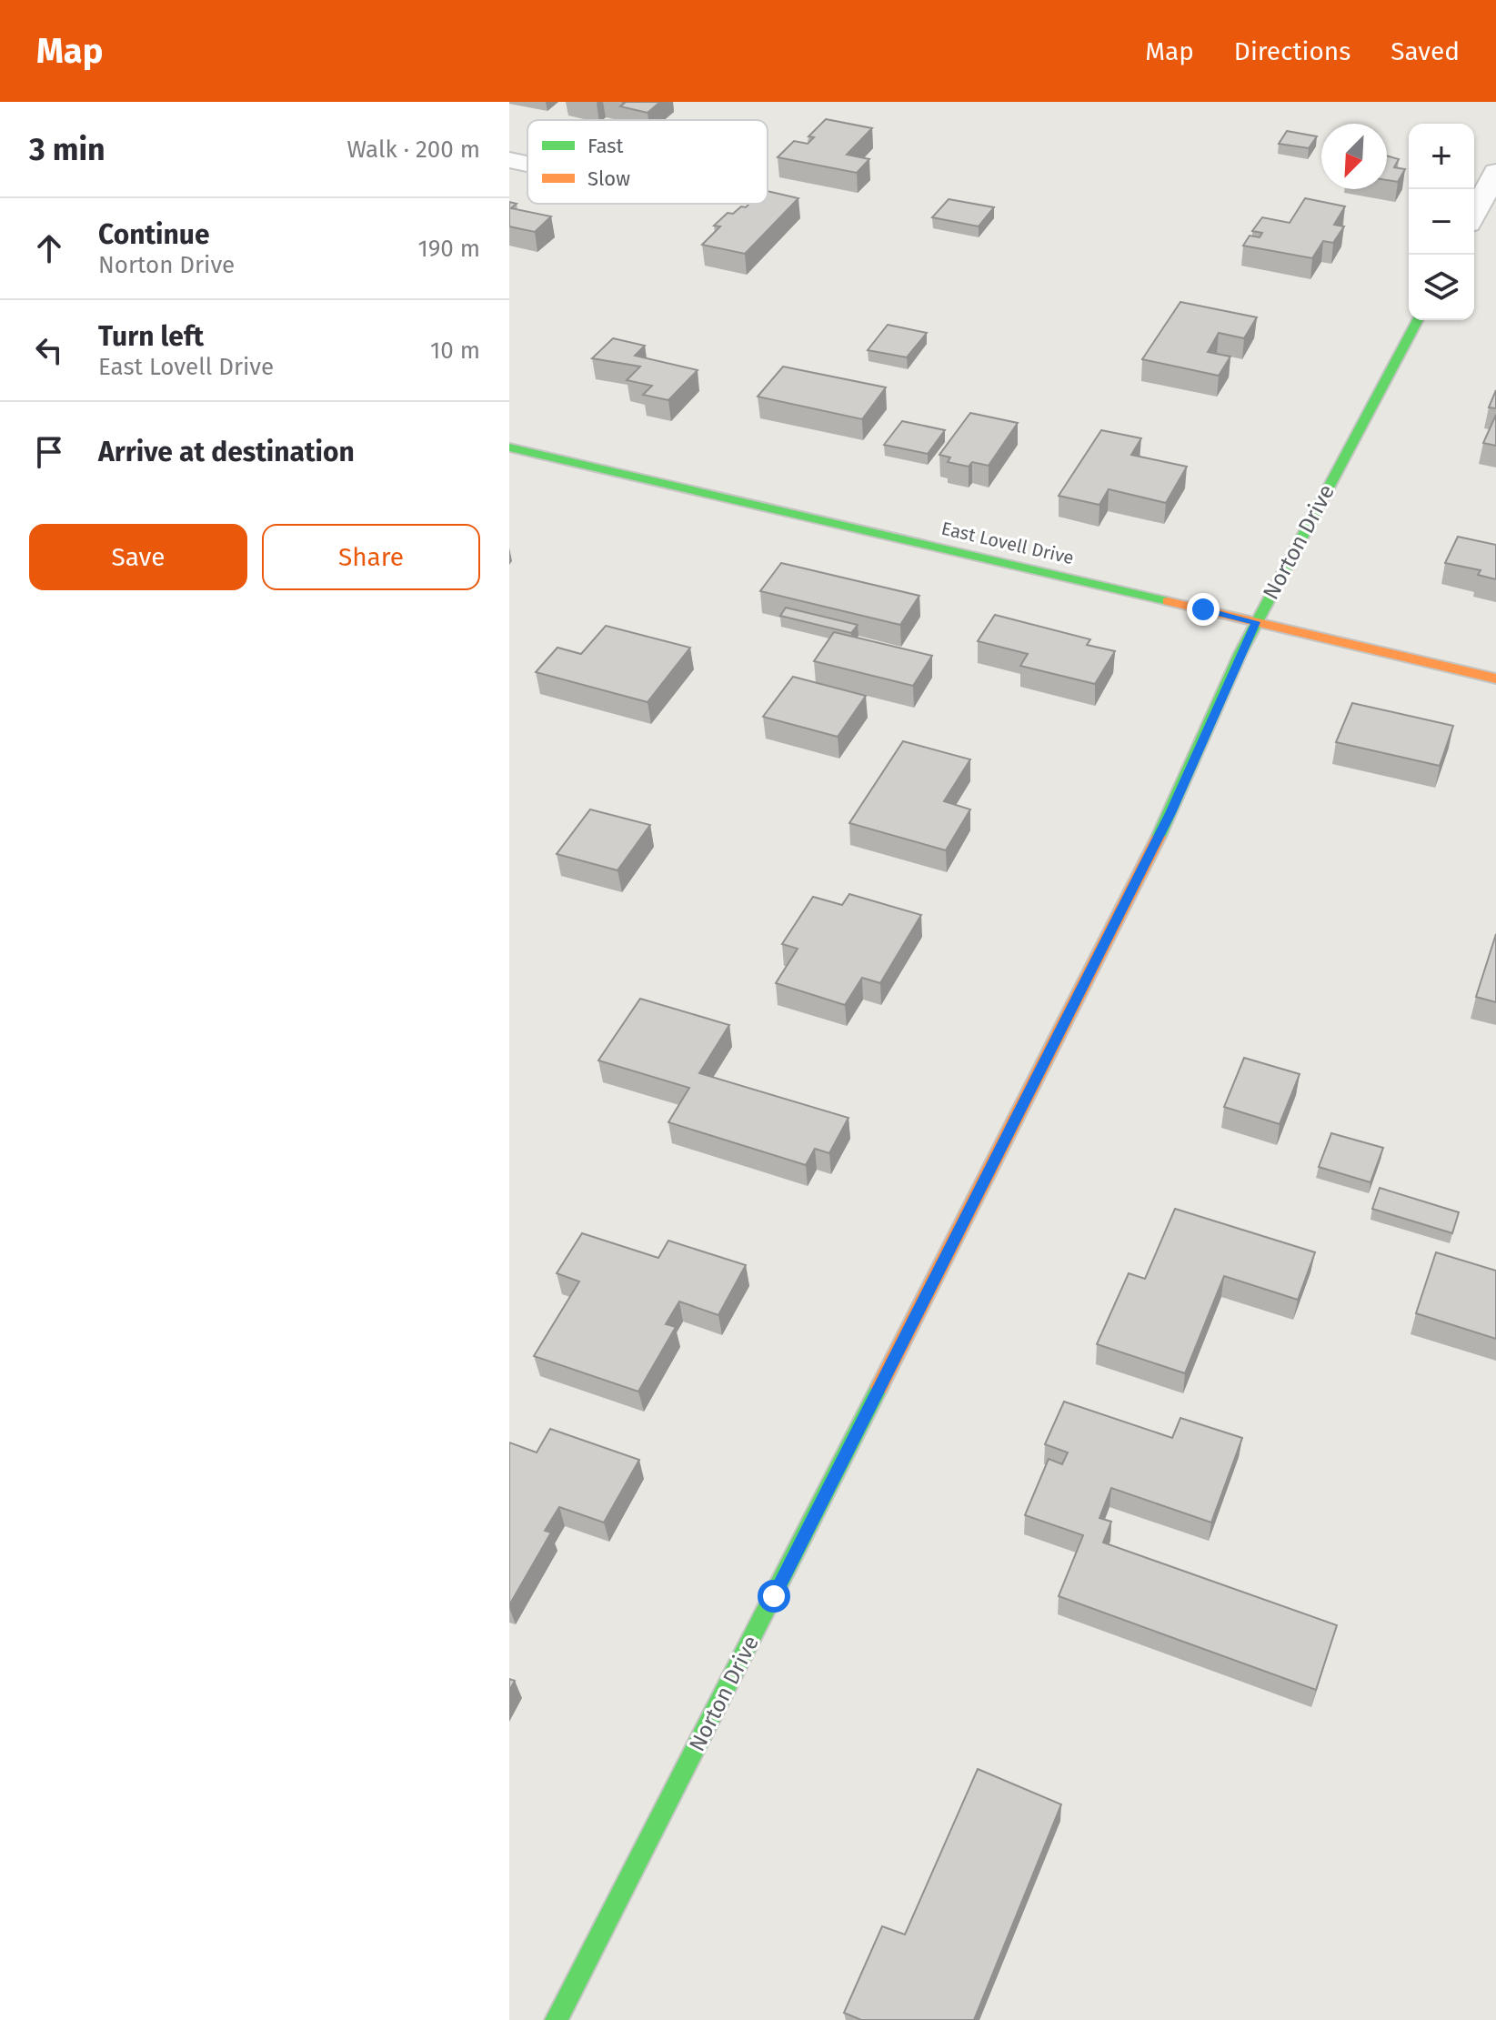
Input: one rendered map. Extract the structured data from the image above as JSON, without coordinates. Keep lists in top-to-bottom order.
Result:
{
  "streets": {
    "street": ["Norton Drive", "East Lovell Drive"]
  },
  "crossings": [
    ["Norton Drive", "East Lovell Drive"]
  ],
  "legend": ["Fast", "Slow"],
  "north": "bottom left",
  "page": {
    "header": "Map",
    "nav": ["Map", "Directions", "Saved"],
    "heading": ["3 min", "Walk · 200 m"],
    "map_buttons": ["+", "−"],
    "list": [
      ["Continue", "Norton Drive", "190 m"],
      ["Turn left", "East Lovell Drive", "10 m"],
      "Arrive at destination"
    ],
    "buttons": ["Save", "Share"]
  }
}
